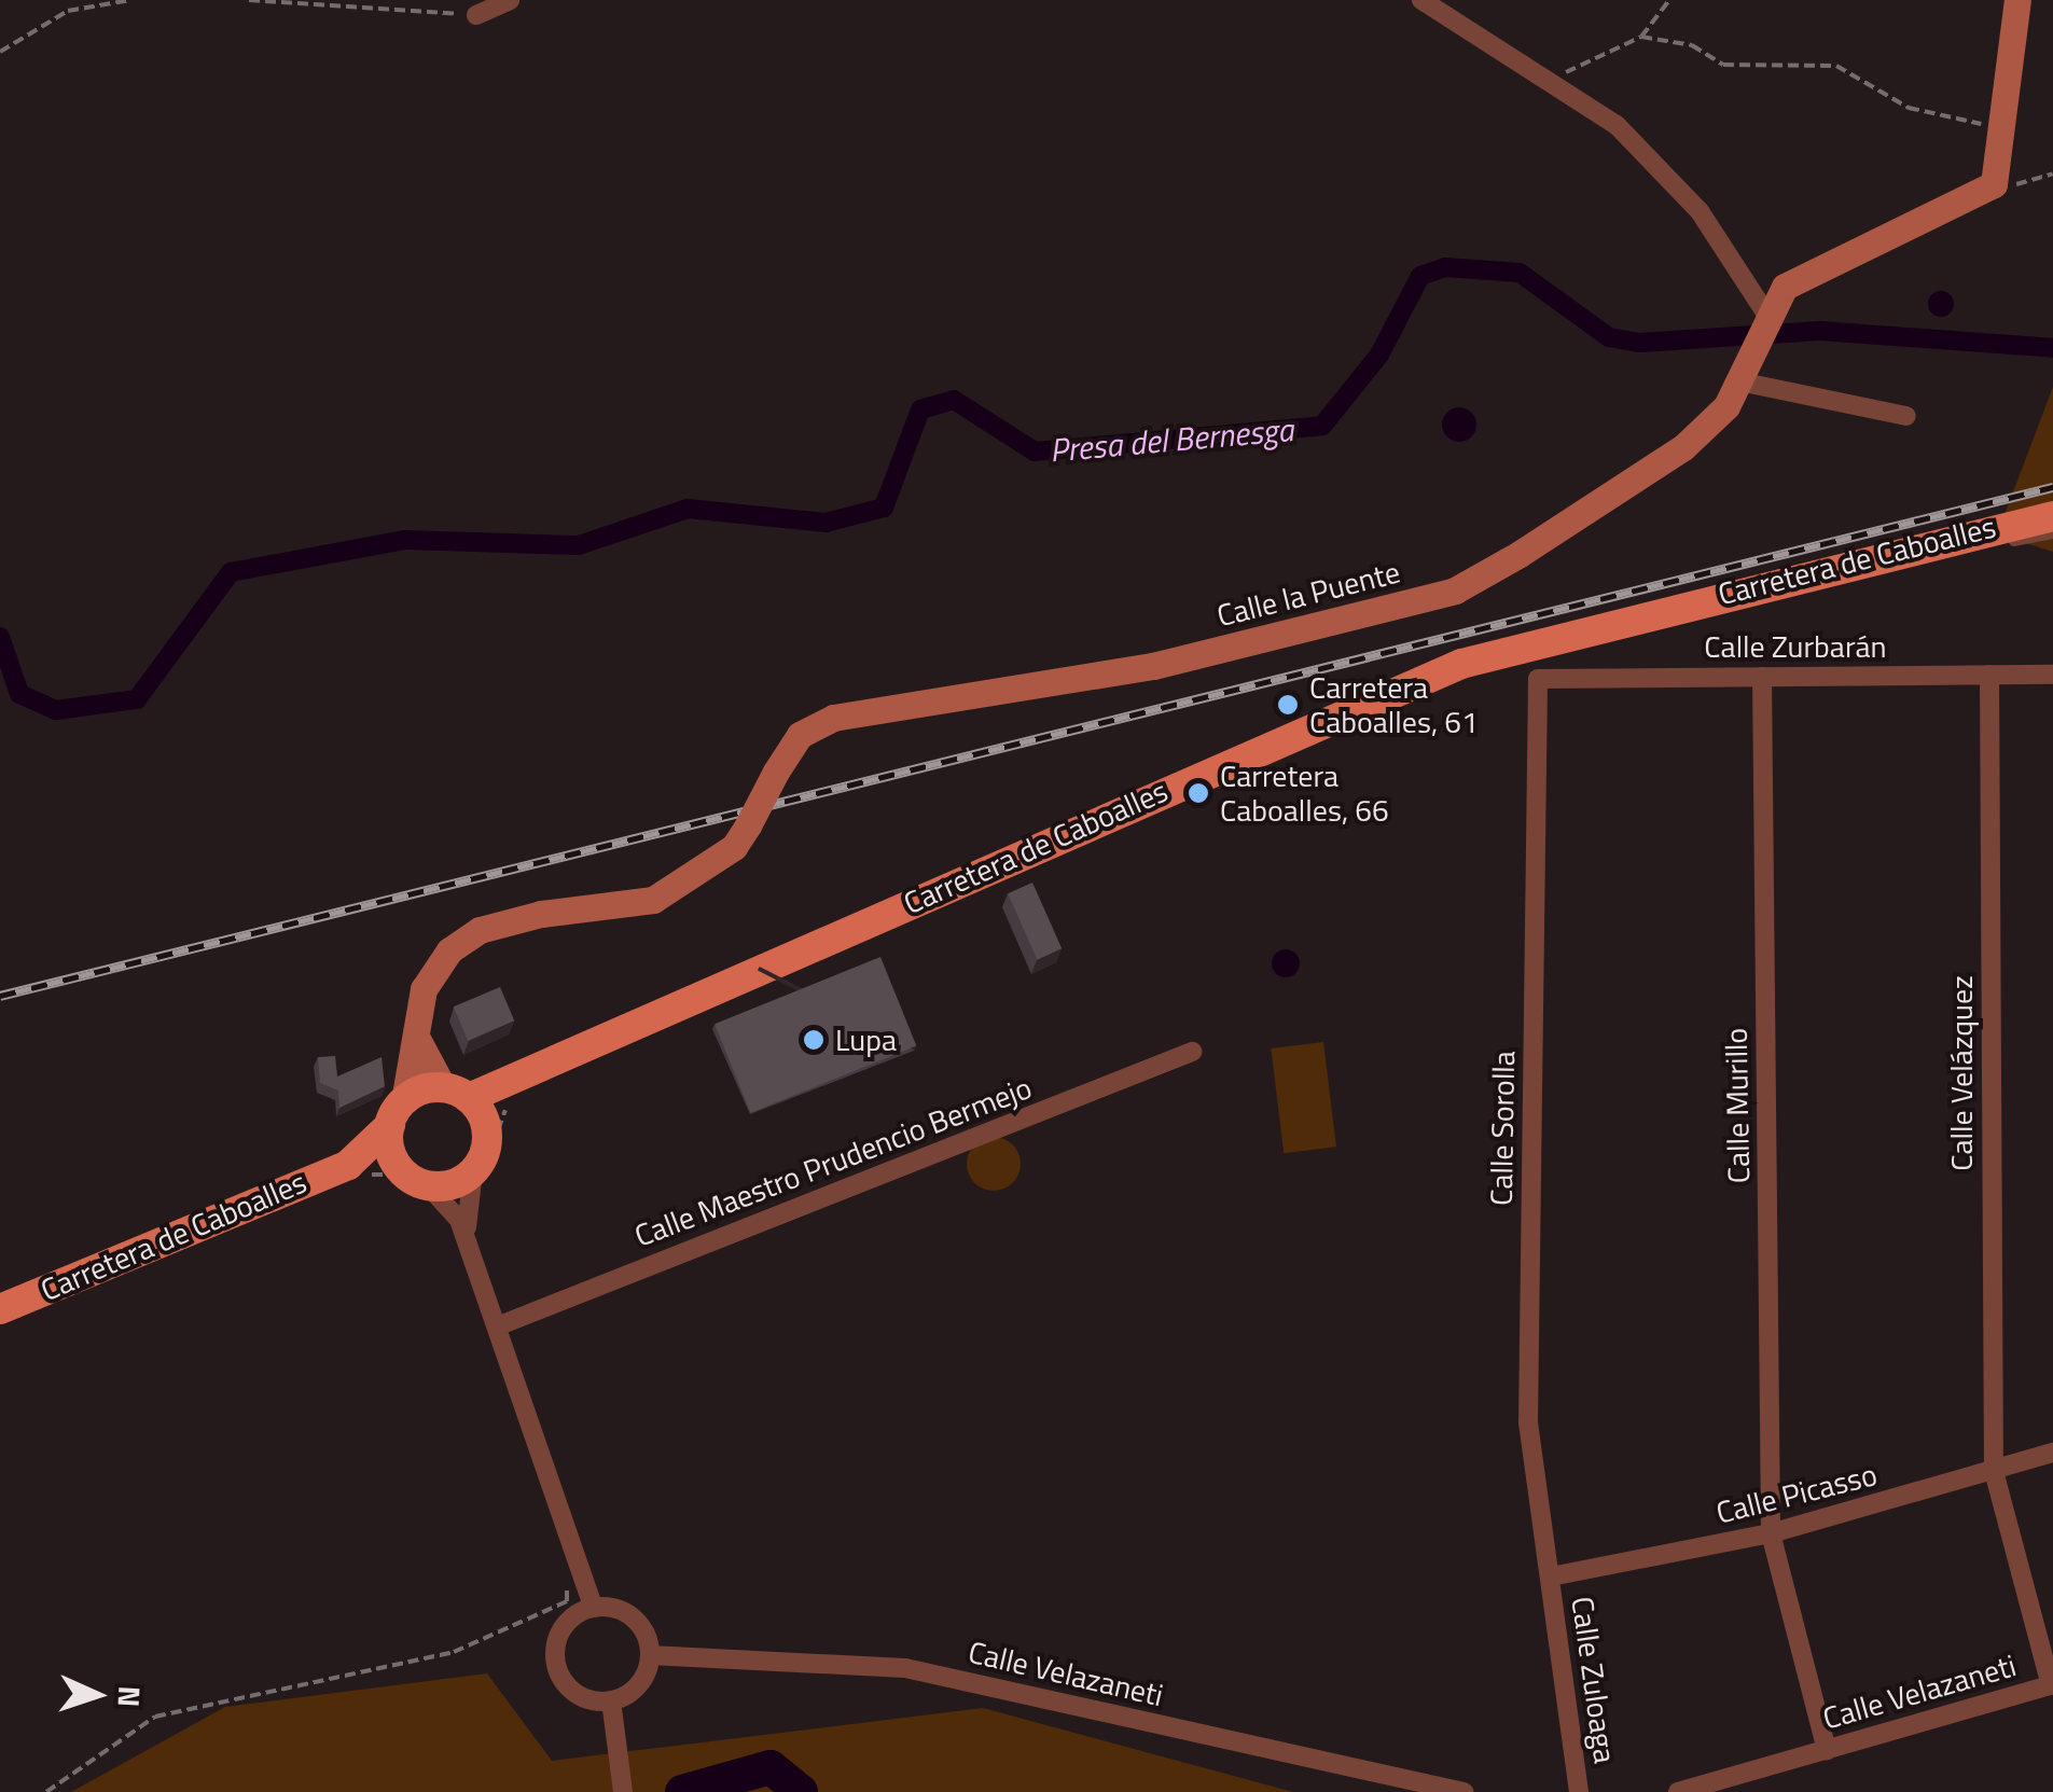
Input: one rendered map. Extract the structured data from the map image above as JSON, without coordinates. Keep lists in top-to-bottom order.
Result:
{
  "streets": {
    "main road": ["Carretera de Caboalles"],
    "street": [
      "Calle la Puente",
      "Calle Zurbarán",
      "Calle Velázquez",
      "Calle Murillo",
      "Calle Sorolla",
      "Calle Maestro Prudencio Bermejo",
      "Calle Picasso",
      "Calle Velazaneti",
      "Calle Zuloaga"
    ]
  },
  "crossings": [
    ["Carretera de Caboalles", "Calle la Puente"],
    ["Calle Zurbarán", "Calle Velázquez"],
    ["Calle Zurbarán", "Calle Murillo"],
    ["Calle Zurbarán", "Calle Sorolla"],
    ["Calle Velázquez", "Calle Picasso"],
    ["Calle Velázquez", "Calle Velazaneti"],
    ["Calle Murillo", "Calle Picasso"],
    ["Calle Murillo", "Calle Velazaneti"],
    ["Calle Sorolla", "Calle Picasso"],
    ["Calle Sorolla", "Calle Zuloaga"],
    ["Calle Picasso", "Calle Zuloaga"]
  ],
  "water": ["Presa del Bernesga"],
  "places": ["Carretera Caboalles, 61", "Carretera Caboalles, 66", "Lupa"],
  "north": "right"
}
